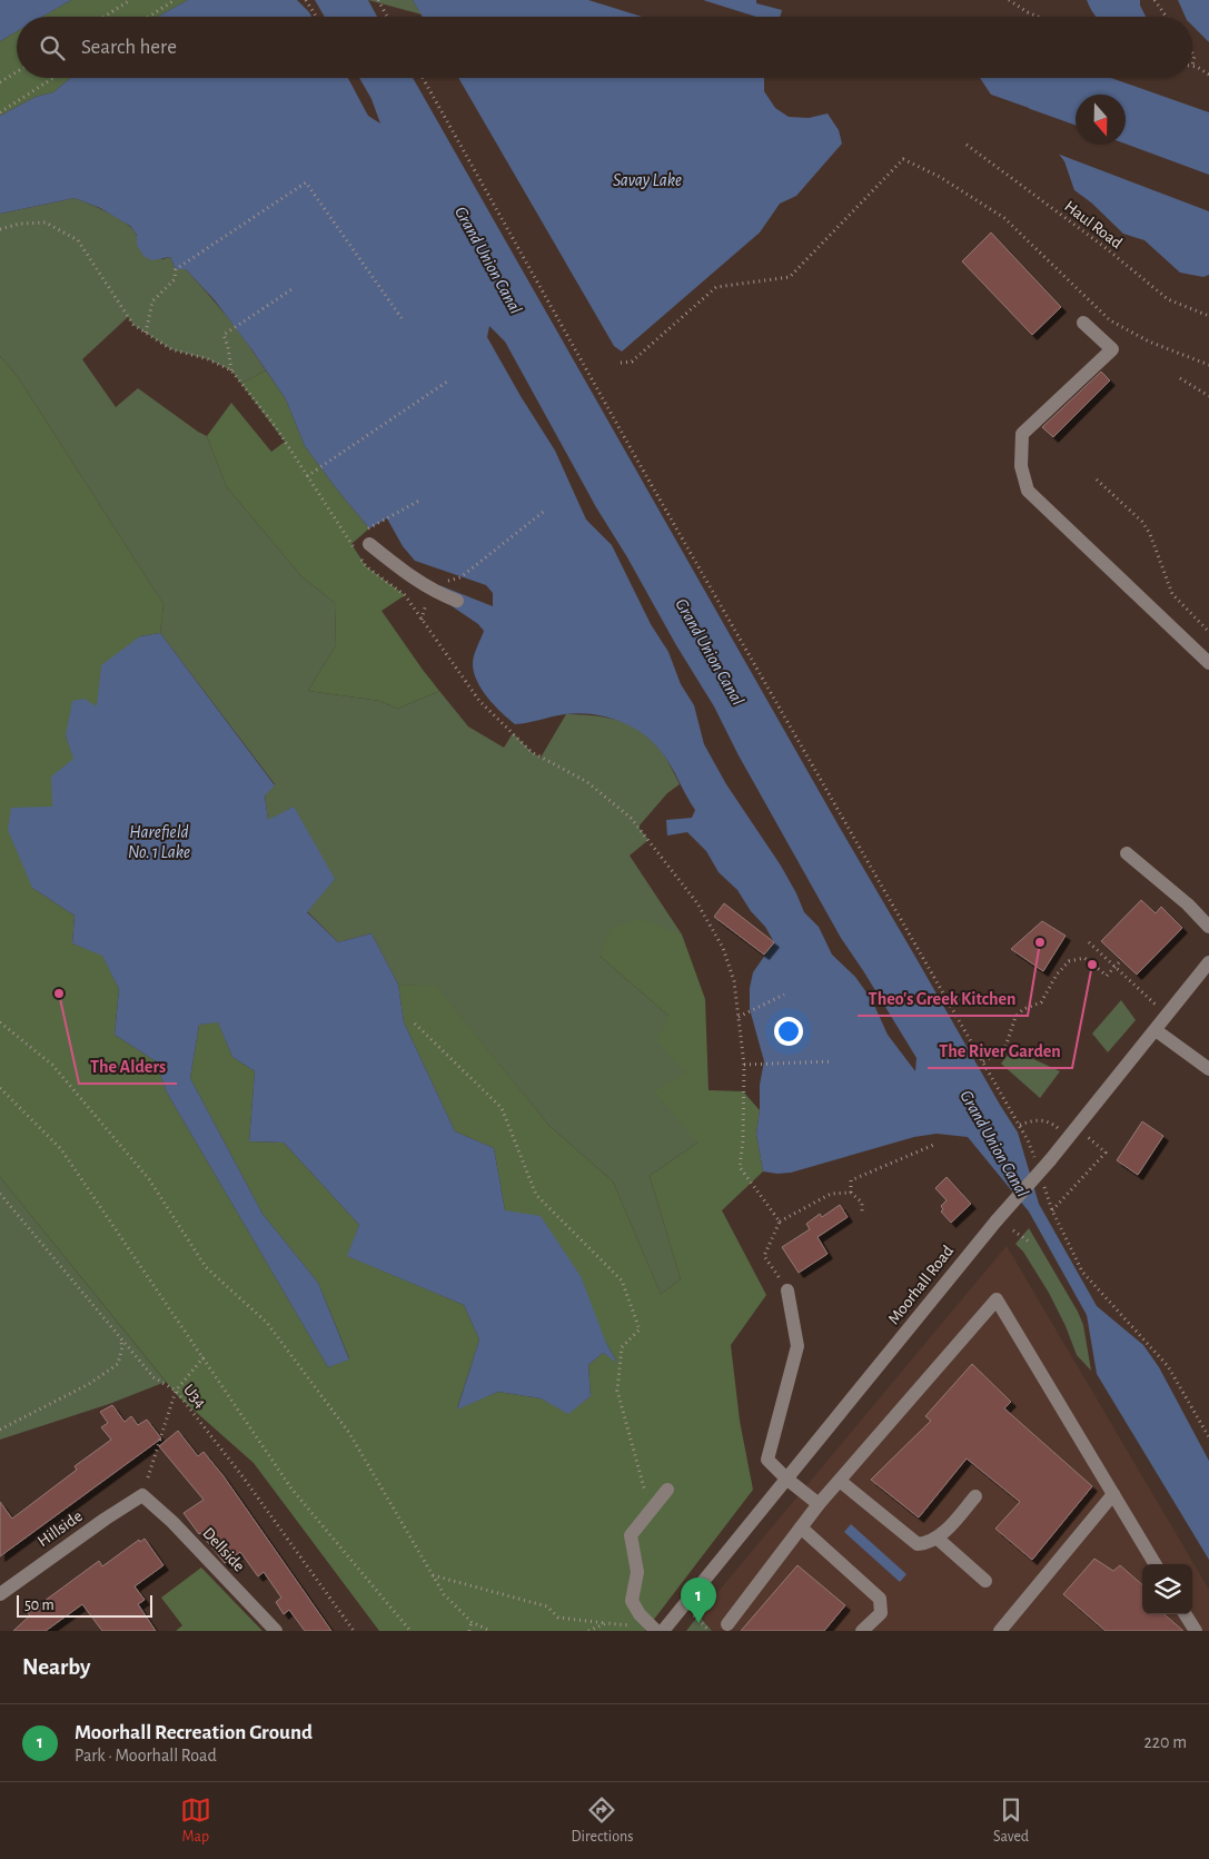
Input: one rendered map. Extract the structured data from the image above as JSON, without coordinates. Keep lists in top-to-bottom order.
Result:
{
  "streets": {
    "street": ["Moorhall Road", "Hillside", "Dellside"],
    "path": ["Haul Road", "U34"]
  },
  "crossings": [
    ["Hillside", "Dellside"]
  ],
  "water": ["Savay Lake", "Grand Union Canal", "Harefield No. 1 Lake"],
  "places": ["Theo's Greek Kitchen", "The River Garden", "The Alders"],
  "scale_bar": "50 m",
  "north": "bottom",
  "page": {
    "search": "Search here",
    "pins": "1",
    "scale": "50 m",
    "heading": "Nearby",
    "list": [
      {
        "mark": "1",
        "name": "Moorhall Recreation Ground",
        "note": "Park · Moorhall Road",
        "value": "220 m"
      }
    ],
    "nav": ["Map", "Directions", "Saved"]
  }
}
